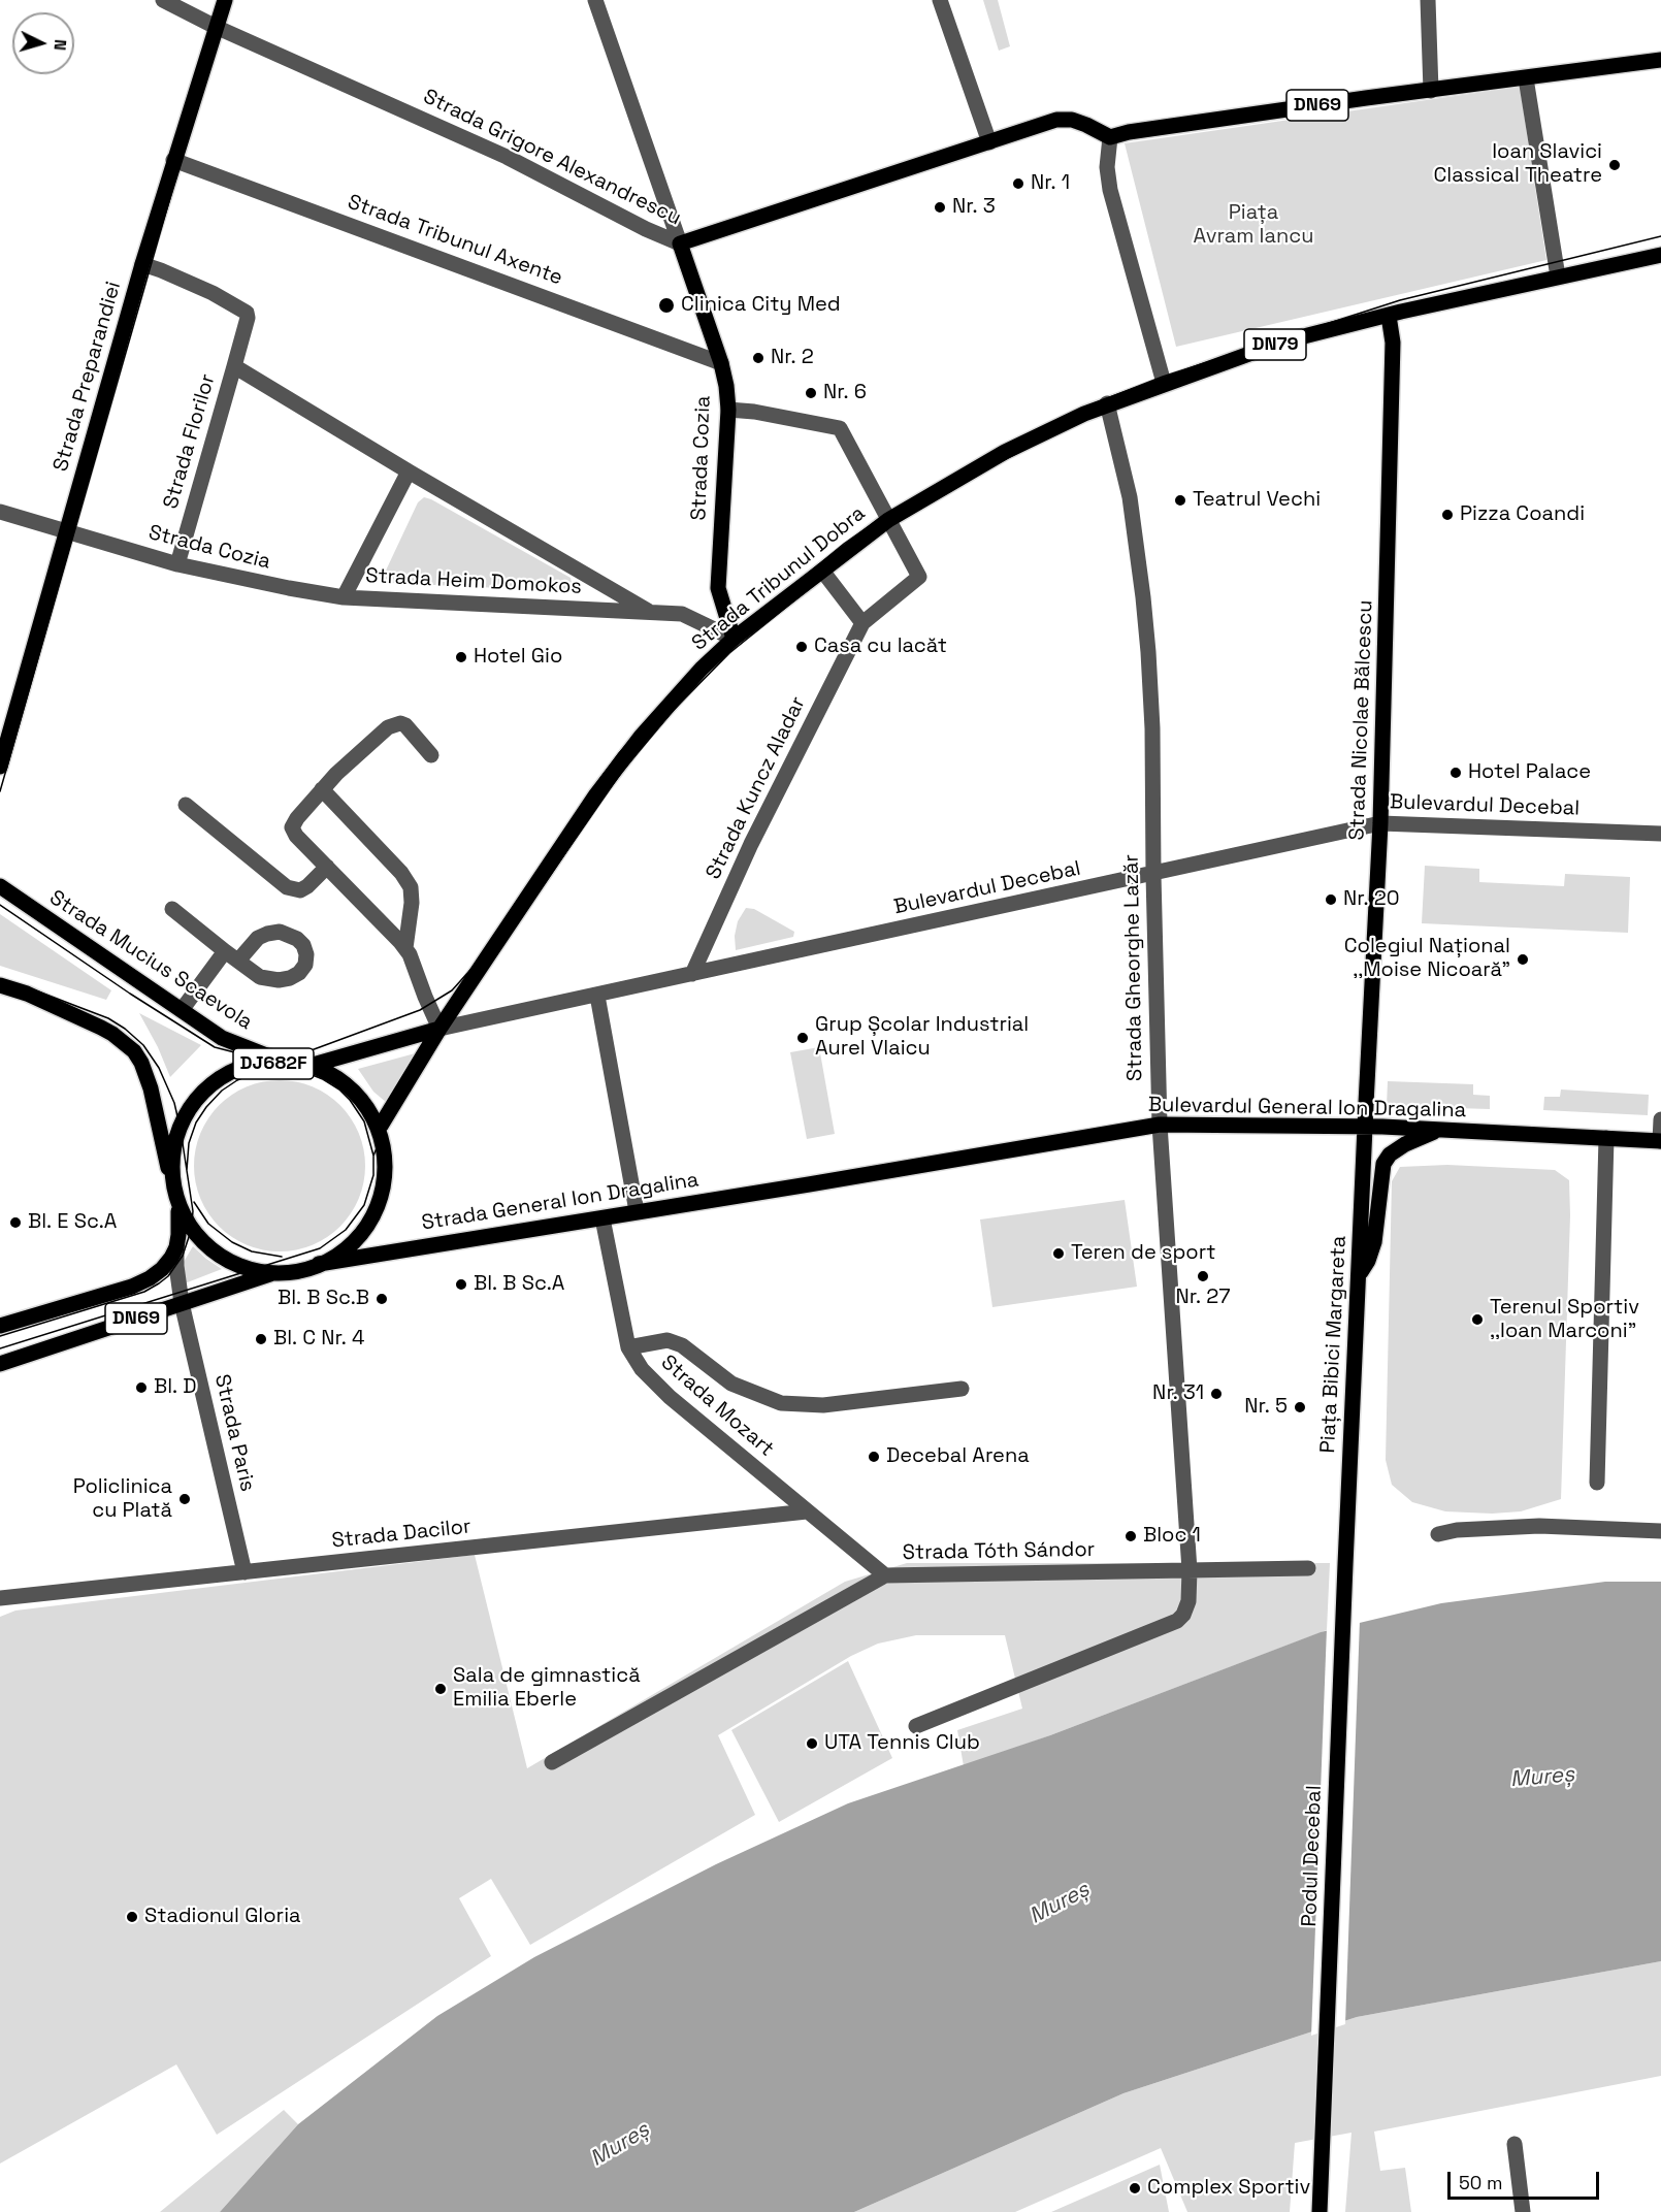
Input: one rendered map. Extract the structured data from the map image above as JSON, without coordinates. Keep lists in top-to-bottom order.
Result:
{
  "streets": {
    "main road": [
      "DN69",
      "Strada Grigore Alexandrescu",
      "DN79",
      "Strada Preparandiei",
      "Strada Cozia",
      "Strada Tribunul Dobra",
      "Strada Nicolae Bălcescu",
      "Strada Mucius Scaevola",
      "DJ682F",
      "Bulevardul General Ion Dragalina",
      "Strada General Ion Dragalina",
      "Piața Bibici Margareta",
      "Podul Decebal"
    ],
    "street": [
      "Strada Tribunul Axente",
      "Strada Florilor",
      "Strada Heim Domokos",
      "Strada Kuncz Aladar",
      "Bulevardul Decebal",
      "Strada Gheorghe Lazăr",
      "Strada Mozart",
      "Strada Paris",
      "Strada Dacilor",
      "Strada Tóth Sándor"
    ]
  },
  "crossings": [
    ["DN69", "Strada Grigore Alexandrescu"],
    ["DN69", "Strada Mucius Scaevola"],
    ["DN69", "DJ682F"],
    ["DN69", "Strada General Ion Dragalina"],
    ["DN69", "Strada Paris"],
    ["Strada Grigore Alexandrescu", "Strada Preparandiei"],
    ["Strada Grigore Alexandrescu", "Strada Cozia"],
    ["Strada Tribunul Axente", "Strada Preparandiei"],
    ["Strada Tribunul Axente", "Strada Cozia"],
    ["DN79", "Strada Tribunul Dobra"],
    ["DN79", "Strada Nicolae Bălcescu"],
    ["Strada Preparandiei", "Strada Florilor"],
    ["Strada Preparandiei", "Strada Cozia"],
    ["Strada Florilor", "Strada Cozia"],
    ["Strada Florilor", "Strada Heim Domokos"],
    ["Strada Cozia", "Strada Tribunul Dobra"],
    ["Strada Cozia", "Strada Heim Domokos"],
    ["Strada Tribunul Dobra", "Strada Heim Domokos"],
    ["Strada Tribunul Dobra", "Bulevardul Decebal"],
    ["Strada Tribunul Dobra", "Strada Gheorghe Lazăr"],
    ["Strada Nicolae Bălcescu", "Bulevardul Decebal"],
    ["Strada Nicolae Bălcescu", "Bulevardul General Ion Dragalina"],
    ["Strada Nicolae Bălcescu", "Piața Bibici Margareta"],
    ["Strada Kuncz Aladar", "Bulevardul Decebal"],
    ["Bulevardul Decebal", "Strada Gheorghe Lazăr"],
    ["Strada Mucius Scaevola", "DJ682F"],
    ["Strada Mucius Scaevola", "Strada General Ion Dragalina"],
    ["Strada Gheorghe Lazăr", "Bulevardul General Ion Dragalina"],
    ["Strada Gheorghe Lazăr", "Strada Tóth Sándor"],
    ["DJ682F", "Strada General Ion Dragalina"],
    ["Bulevardul General Ion Dragalina", "Strada General Ion Dragalina"],
    ["Bulevardul General Ion Dragalina", "Piața Bibici Margareta"],
    ["Strada General Ion Dragalina", "Strada Mozart"],
    ["Piața Bibici Margareta", "Podul Decebal"],
    ["Strada Mozart", "Strada Dacilor"],
    ["Strada Mozart", "Strada Tóth Sándor"],
    ["Strada Paris", "Strada Dacilor"]
  ],
  "water": ["Mureș"],
  "parks": ["Piața Avram Iancu"],
  "places": [
    "Ioan Slavici Classical Theatre",
    "Nr. 1",
    "Nr. 3",
    "Clinica City Med",
    "Nr. 2",
    "Nr. 6",
    "Teatrul Vechi",
    "Pizza Coandi",
    "Casa cu lacăt",
    "Hotel Gio",
    "Hotel Palace",
    "Nr. 20",
    "Colegiul Național ,,Moise Nicoară\"",
    "Grup Școlar Industrial Aurel Vlaicu",
    "Bl. E Sc.A",
    "Teren de sport",
    "Nr. 27",
    "Bl. B Sc.A",
    "Bl. B Sc.B",
    "Terenul Sportiv ,,Ioan Marconi\"",
    "Bl. C Nr. 4",
    "Bl. D",
    "Nr. 31",
    "Nr. 5",
    "Decebal Arena",
    "Policlinica cu Plată",
    "Bloc 1",
    "Sala de gimnastică Emilia Eberle",
    "UTA Tennis Club",
    "Stadionul Gloria",
    "Complex Sportiv"
  ],
  "scale_bar": "50 m",
  "north": "right"
}
